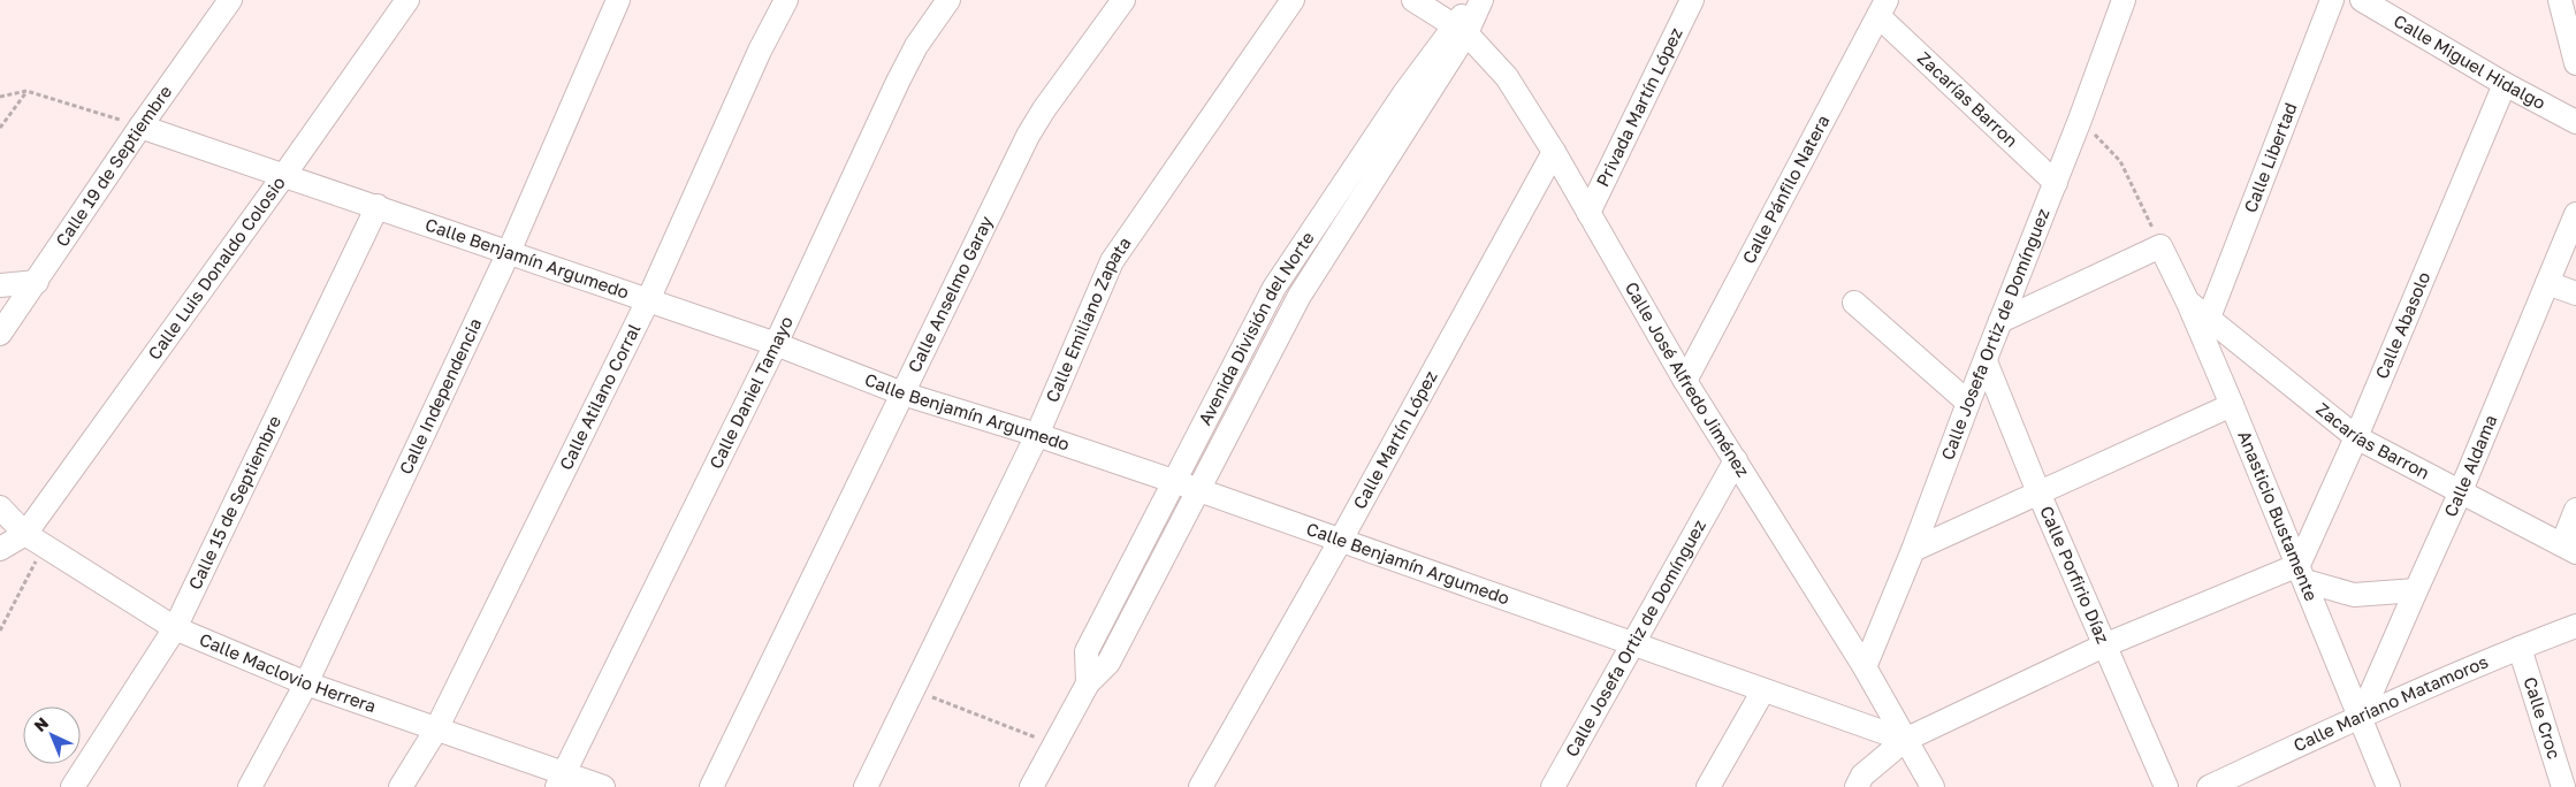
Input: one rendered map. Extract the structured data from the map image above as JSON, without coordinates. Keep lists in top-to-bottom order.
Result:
{
  "streets": {
    "street": [
      "Calle Miguel Hidalgo",
      "Zacarías Barron",
      "Privada Martín López",
      "Calle Libertad",
      "Calle 19 de Septiembre",
      "Calle Pánfilo Natera",
      "Calle Benjamín Argumedo",
      "Calle Luis Donaldo Colosio",
      "Calle Anselmo Garay",
      "Calle Emiliano Zapata",
      "Calle Abasolo",
      "Avenida División del Norte",
      "Calle Josefa Ortiz de Domínguez",
      "Calle José Alfredo Jiménez",
      "Calle Daniel Tamayo",
      "Calle Independencia",
      "Calle Atilano Corral",
      "Calle Martín López",
      "Calle Aldama",
      "Calle 15 de Septiembre",
      "Anasticio Bustamente",
      "Calle Porfirio Díaz",
      "Calle Maclovio Herrera",
      "Calle Mariano Matamoros",
      "Calle Croc"
    ]
  },
  "crossings": [
    ["Calle Miguel Hidalgo", "Calle Abasolo"],
    ["Zacarías Barron", "Calle Libertad"],
    ["Zacarías Barron", "Calle Pánfilo Natera"],
    ["Zacarías Barron", "Calle Abasolo"],
    ["Zacarías Barron", "Calle Josefa Ortiz de Domínguez"],
    ["Zacarías Barron", "Calle Aldama"],
    ["Zacarías Barron", "Anasticio Bustamente"],
    ["Privada Martín López", "Calle José Alfredo Jiménez"],
    ["Calle 19 de Septiembre", "Calle Benjamín Argumedo"],
    ["Calle Pánfilo Natera", "Calle José Alfredo Jiménez"],
    ["Calle Benjamín Argumedo", "Calle Luis Donaldo Colosio"],
    ["Calle Benjamín Argumedo", "Calle Anselmo Garay"],
    ["Calle Benjamín Argumedo", "Calle Emiliano Zapata"],
    ["Calle Benjamín Argumedo", "Avenida División del Norte"],
    ["Calle Benjamín Argumedo", "Calle Josefa Ortiz de Domínguez"],
    ["Calle Benjamín Argumedo", "Calle José Alfredo Jiménez"],
    ["Calle Benjamín Argumedo", "Calle Daniel Tamayo"],
    ["Calle Benjamín Argumedo", "Calle Independencia"],
    ["Calle Benjamín Argumedo", "Calle Atilano Corral"],
    ["Calle Benjamín Argumedo", "Calle Martín López"],
    ["Calle Benjamín Argumedo", "Calle 15 de Septiembre"],
    ["Calle Luis Donaldo Colosio", "Calle Maclovio Herrera"],
    ["Calle Abasolo", "Anasticio Bustamente"],
    ["Avenida División del Norte", "Calle José Alfredo Jiménez"],
    ["Calle Josefa Ortiz de Domínguez", "Calle José Alfredo Jiménez"],
    ["Calle Josefa Ortiz de Domínguez", "Calle Porfirio Díaz"],
    ["Calle José Alfredo Jiménez", "Calle Martín López"],
    ["Calle Daniel Tamayo", "Calle Maclovio Herrera"],
    ["Calle Independencia", "Calle Maclovio Herrera"],
    ["Calle Atilano Corral", "Calle Maclovio Herrera"],
    ["Calle Aldama", "Anasticio Bustamente"],
    ["Calle Aldama", "Calle Mariano Matamoros"],
    ["Calle 15 de Septiembre", "Calle Maclovio Herrera"],
    ["Anasticio Bustamente", "Calle Mariano Matamoros"],
    ["Calle Mariano Matamoros", "Calle Croc"]
  ],
  "north": "top left"
}
